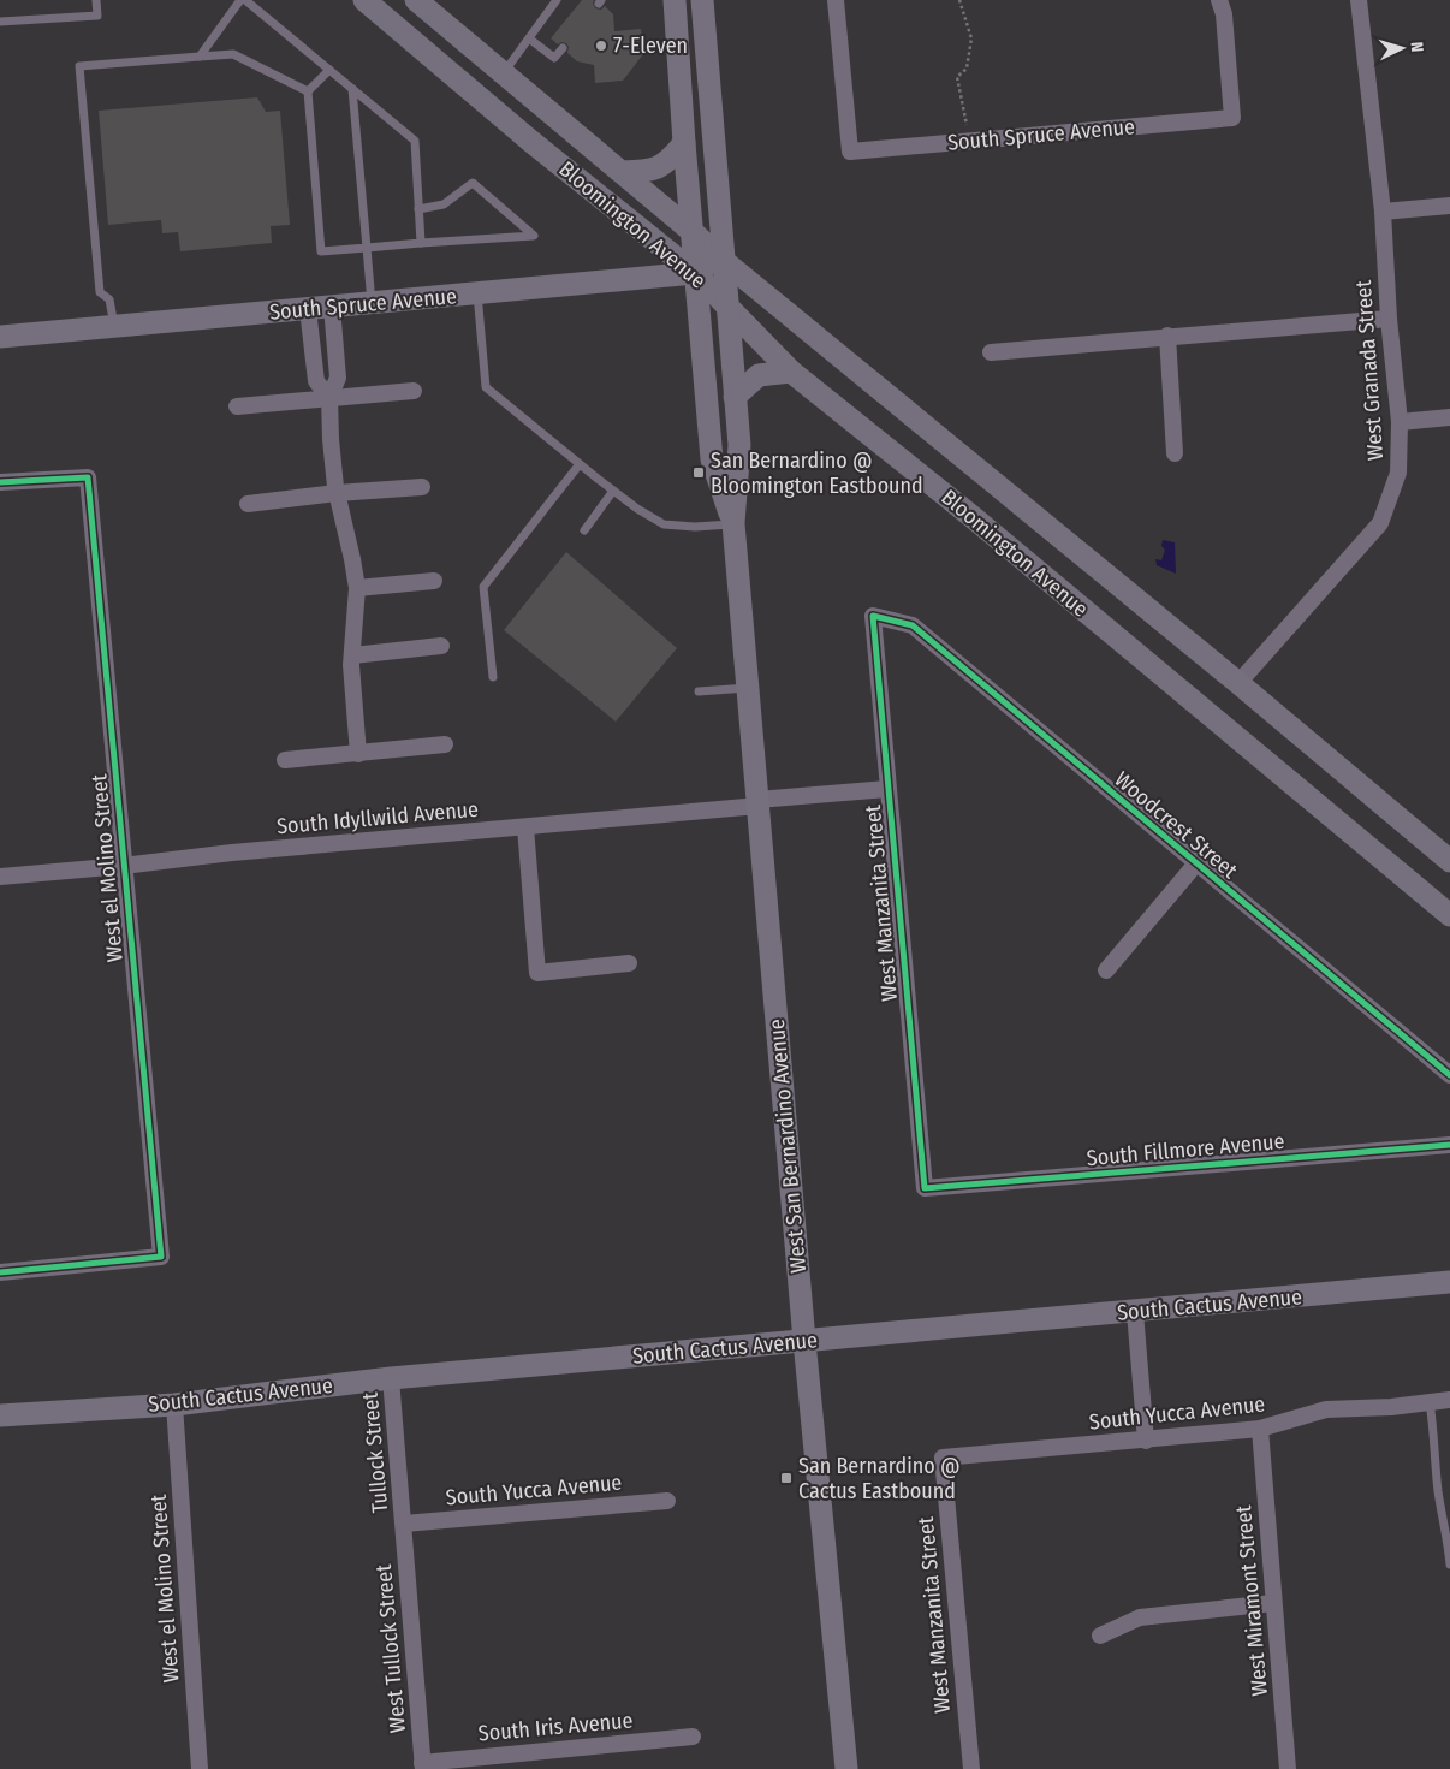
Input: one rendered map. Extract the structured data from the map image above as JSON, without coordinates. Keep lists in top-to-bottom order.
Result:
{
  "streets": {
    "main road": [
      "South Spruce Avenue",
      "Bloomington Avenue",
      "West San Bernardino Avenue",
      "South Cactus Avenue"
    ],
    "street": [
      "West Granada Street",
      "South Idyllwild Avenue",
      "Woodcrest Street",
      "West el Molino Street",
      "West Manzanita Street",
      "South Fillmore Avenue",
      "South Yucca Avenue",
      "Tullock Street",
      "West Miramont Street",
      "West Tullock Street",
      "South Iris Avenue"
    ]
  },
  "crossings": [
    ["South Spruce Avenue", "Bloomington Avenue"],
    ["South Spruce Avenue", "West San Bernardino Avenue"],
    ["Bloomington Avenue", "West Granada Street"],
    ["Bloomington Avenue", "West San Bernardino Avenue"],
    ["South Idyllwild Avenue", "West el Molino Street"],
    ["South Idyllwild Avenue", "West Manzanita Street"],
    ["South Idyllwild Avenue", "West San Bernardino Avenue"],
    ["Woodcrest Street", "West Manzanita Street"],
    ["West el Molino Street", "South Cactus Avenue"],
    ["West Manzanita Street", "South Fillmore Avenue"],
    ["West Manzanita Street", "South Yucca Avenue"],
    ["West San Bernardino Avenue", "South Cactus Avenue"],
    ["South Cactus Avenue", "Tullock Street"],
    ["South Yucca Avenue", "Tullock Street"],
    ["South Yucca Avenue", "West Miramont Street"],
    ["South Yucca Avenue", "West Tullock Street"],
    ["Tullock Street", "West Tullock Street"],
    ["West Tullock Street", "South Iris Avenue"]
  ],
  "places": {
    "other": ["7-Eleven"],
    "transit": ["San Bernardino @ Bloomington Eastbound", "San Bernardino @ Cactus Eastbound"]
  },
  "north": "right"
}
